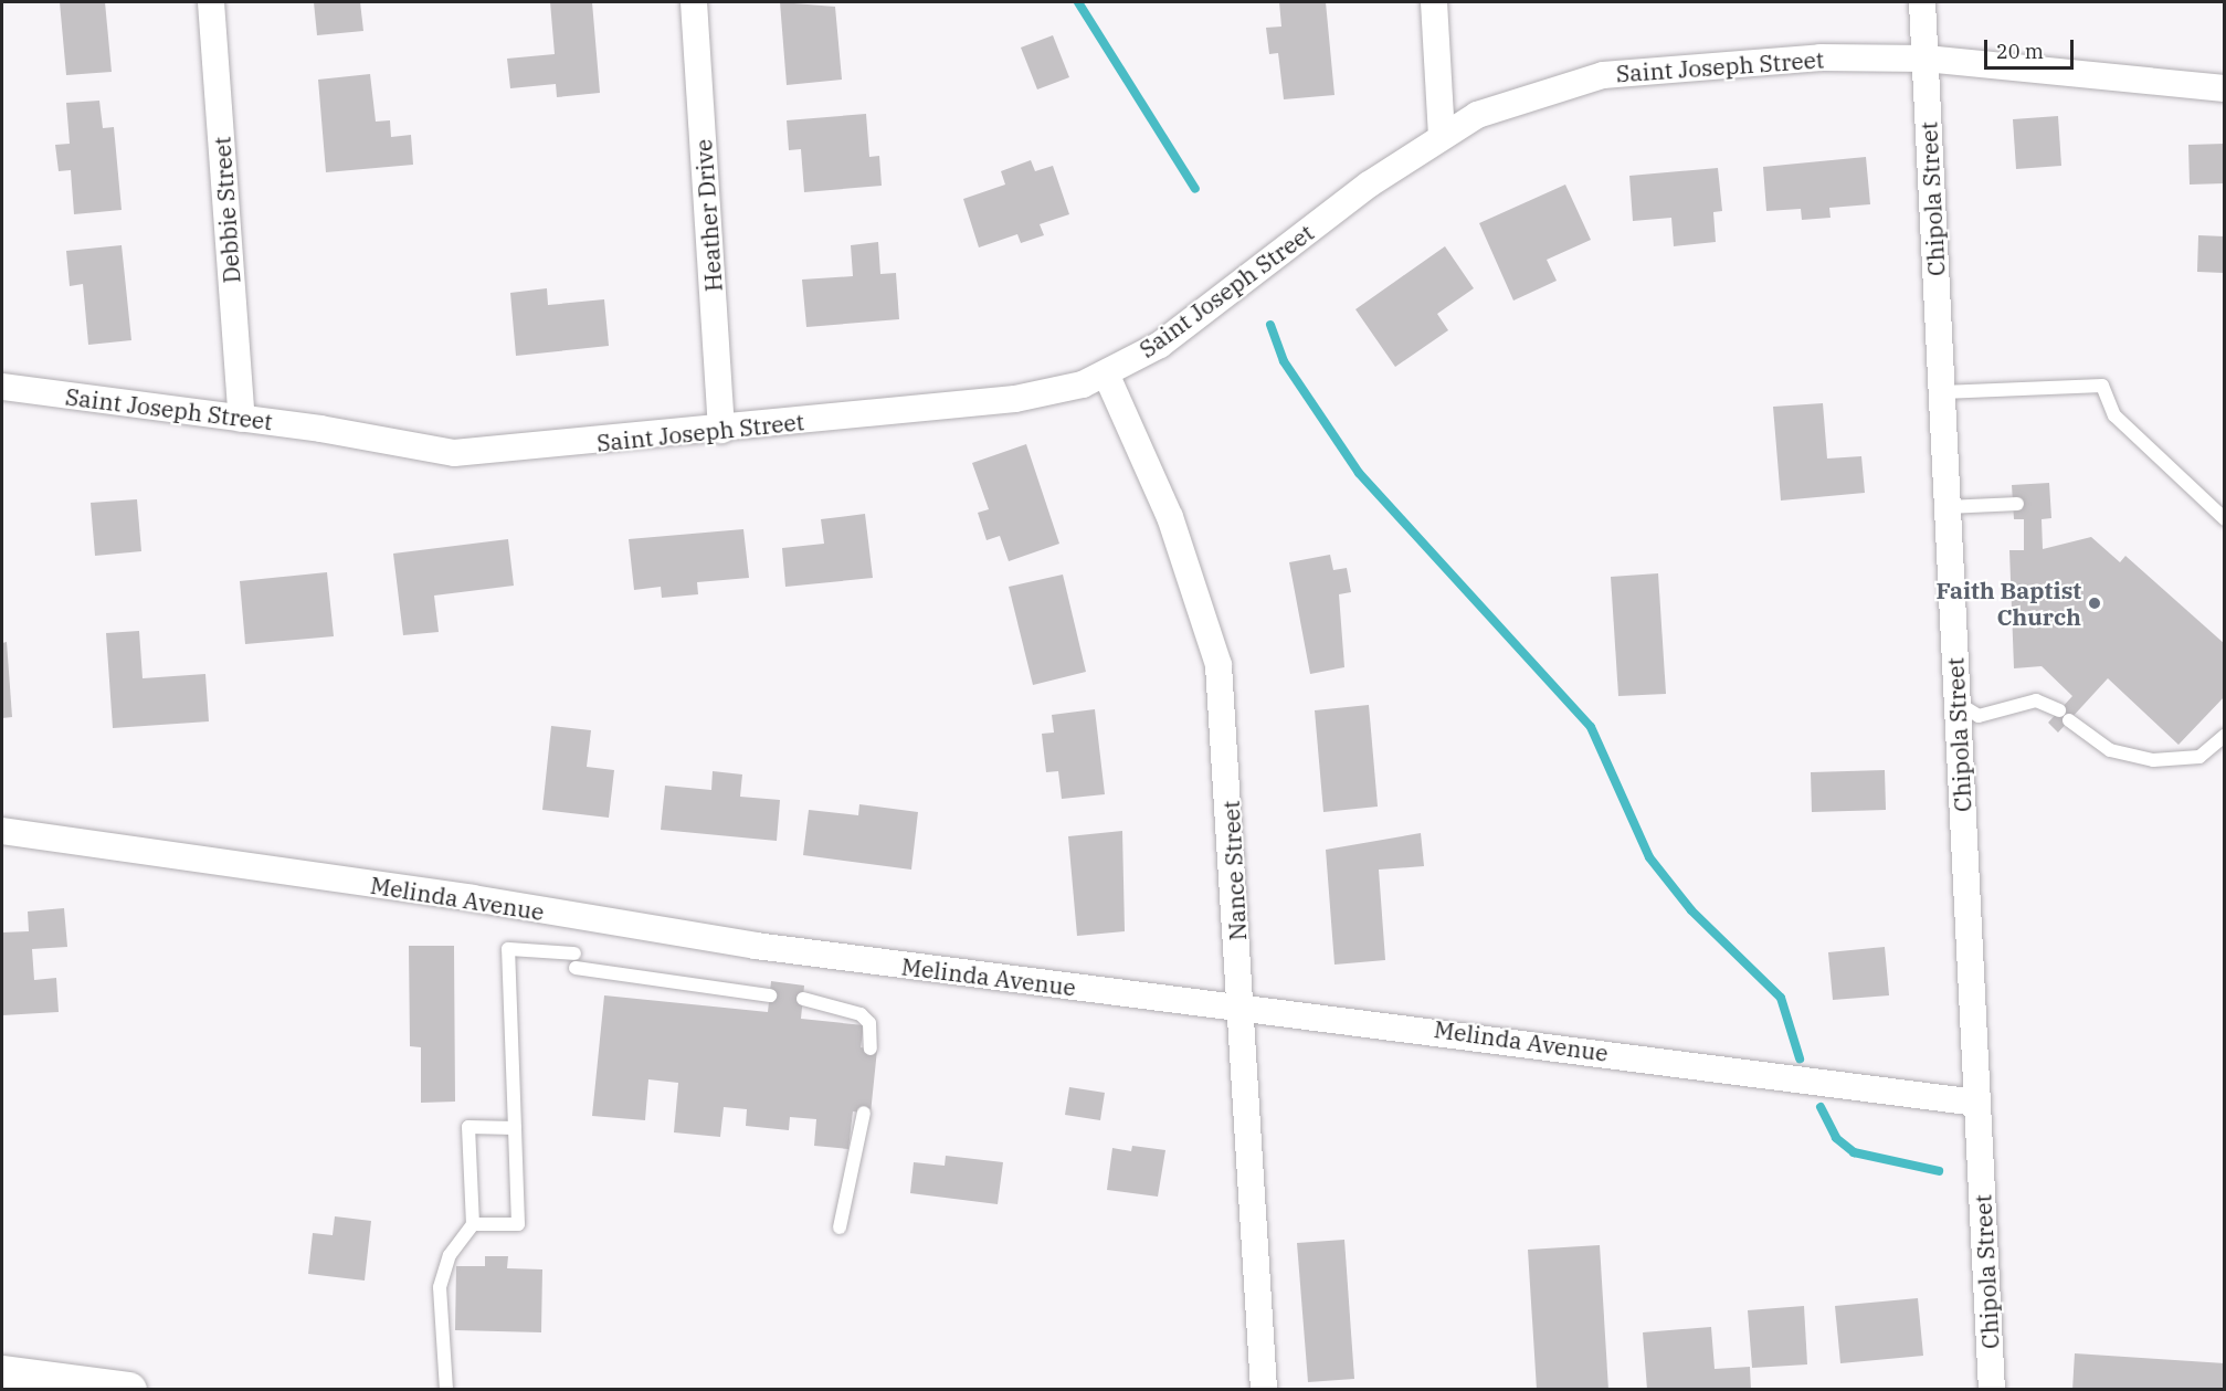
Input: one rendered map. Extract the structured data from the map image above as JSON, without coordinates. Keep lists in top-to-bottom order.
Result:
{
  "streets": {
    "street": [
      "Saint Joseph Street",
      "Chipola Street",
      "Debbie Street",
      "Heather Drive",
      "Nance Street",
      "Melinda Avenue"
    ]
  },
  "crossings": [
    ["Saint Joseph Street", "Chipola Street"],
    ["Saint Joseph Street", "Debbie Street"],
    ["Saint Joseph Street", "Heather Drive"],
    ["Saint Joseph Street", "Nance Street"],
    ["Chipola Street", "Melinda Avenue"],
    ["Nance Street", "Melinda Avenue"]
  ],
  "places": ["Faith Baptist Church"],
  "scale_bar": "20 m"
}
